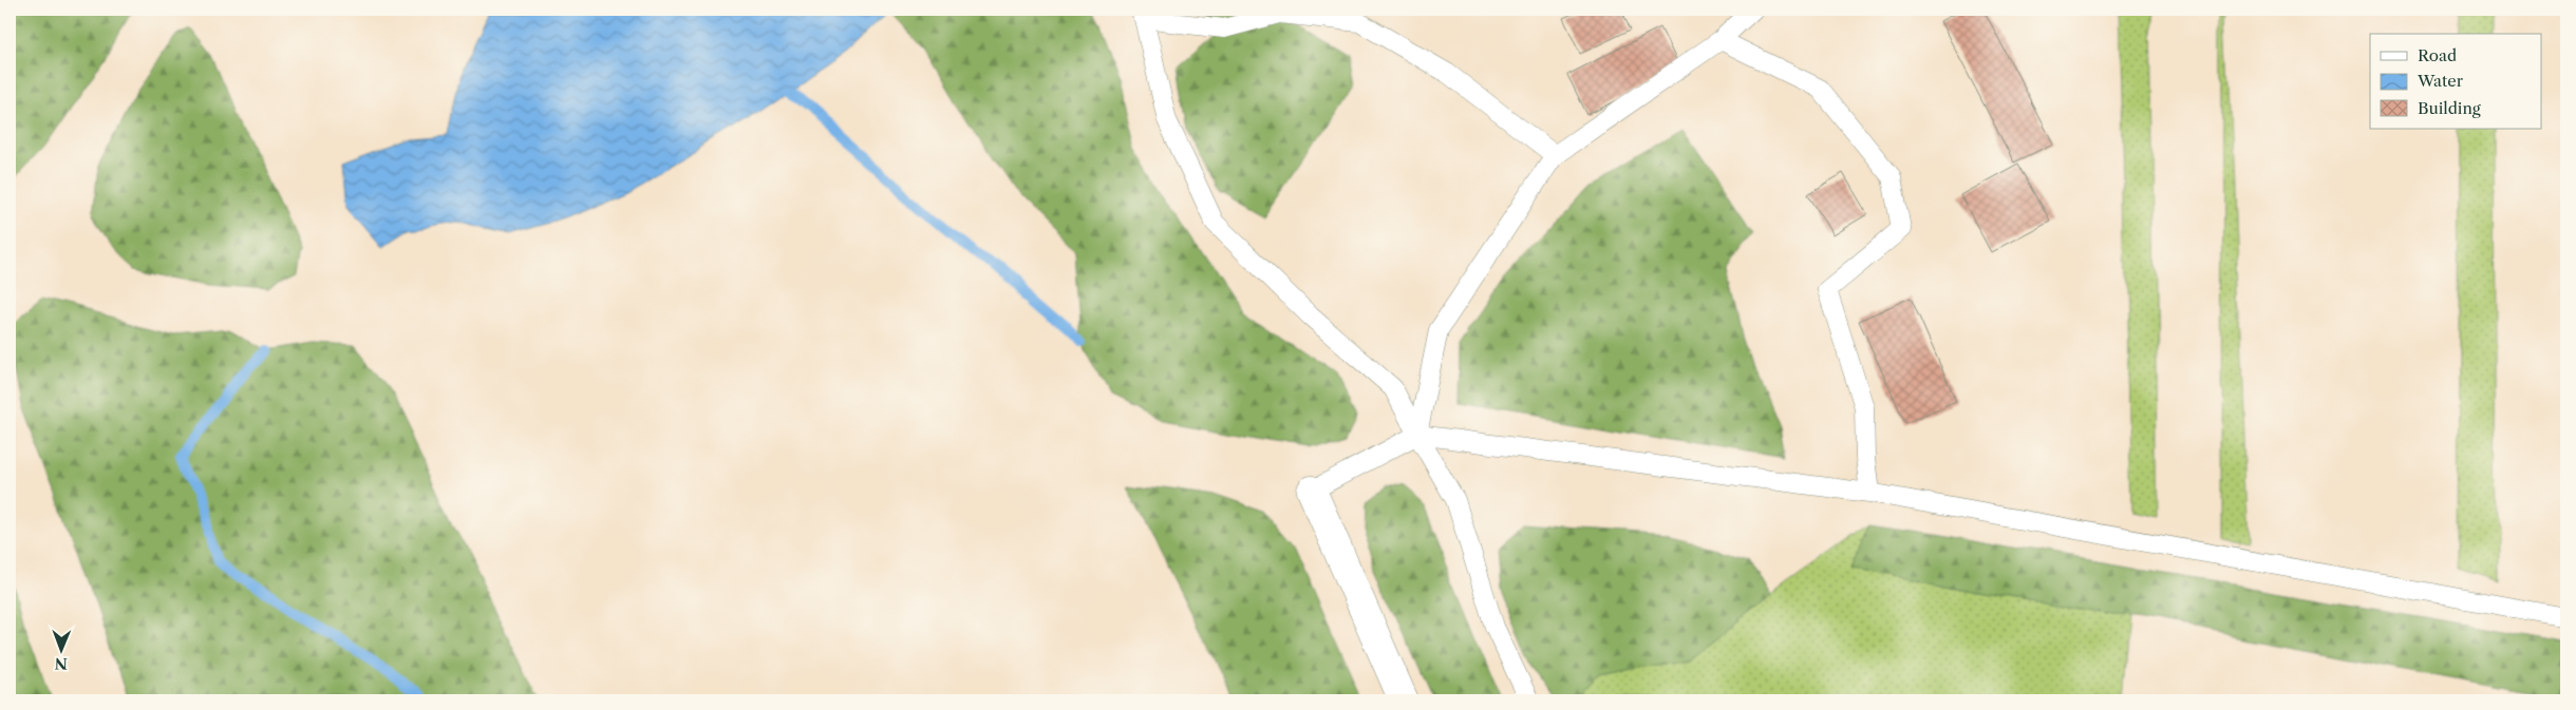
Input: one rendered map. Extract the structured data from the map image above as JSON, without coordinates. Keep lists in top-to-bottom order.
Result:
{
  "legend": ["Road", "Water", "Building"],
  "north": "bottom"
}
